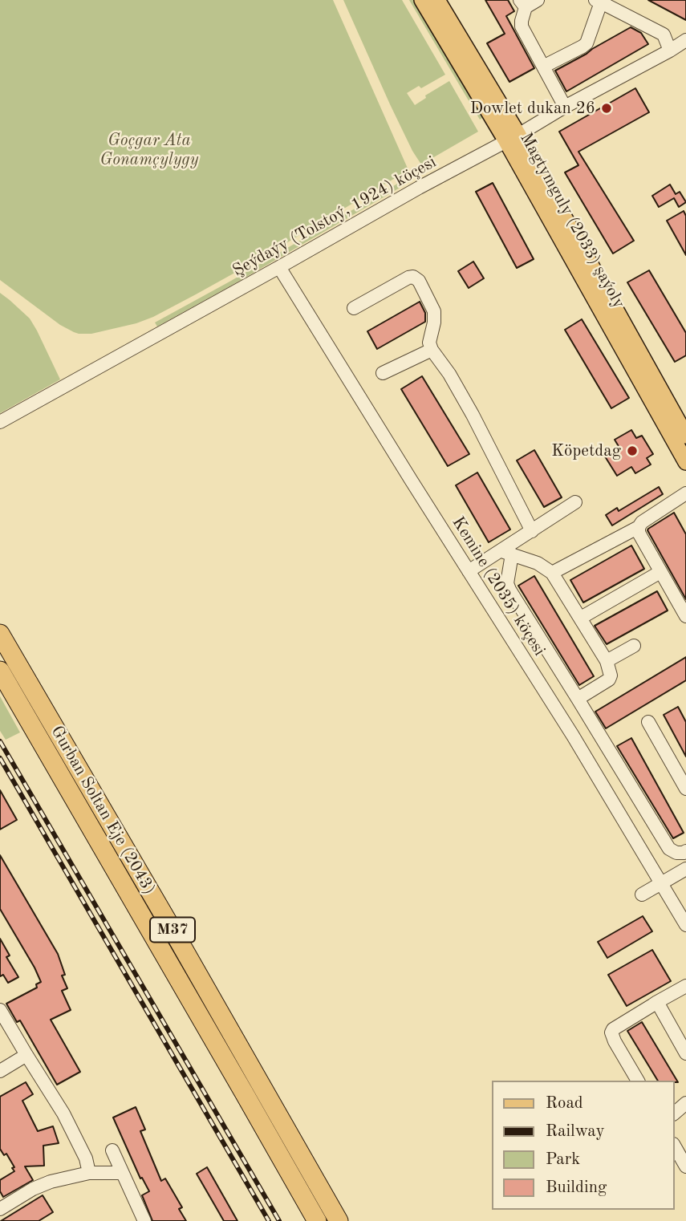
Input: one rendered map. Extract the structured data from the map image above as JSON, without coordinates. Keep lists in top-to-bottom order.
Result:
{
  "streets": {
    "highway": ["Gurban Soltan Eje (2043)", "M37"],
    "main road": ["Magtymguly (2033) şaýoly"],
    "street": ["Şeýdaýy (Tolstoý, 1924) köçesi", "Kemine (2035) köçesi"]
  },
  "crossings": [
    ["Şeýdaýy (Tolstoý, 1924) köçesi", "Magtymguly (2033) şaýoly"],
    ["Şeýdaýy (Tolstoý, 1924) köçesi", "Kemine (2035) köçesi"]
  ],
  "parks": ["Goçgar Ata Gonamçylygy"],
  "places": ["Dowlet dukan 26", "Köpetdag"],
  "legend": [
    "Road",
    "Railway",
    "Park",
    "Building"
  ]
}
